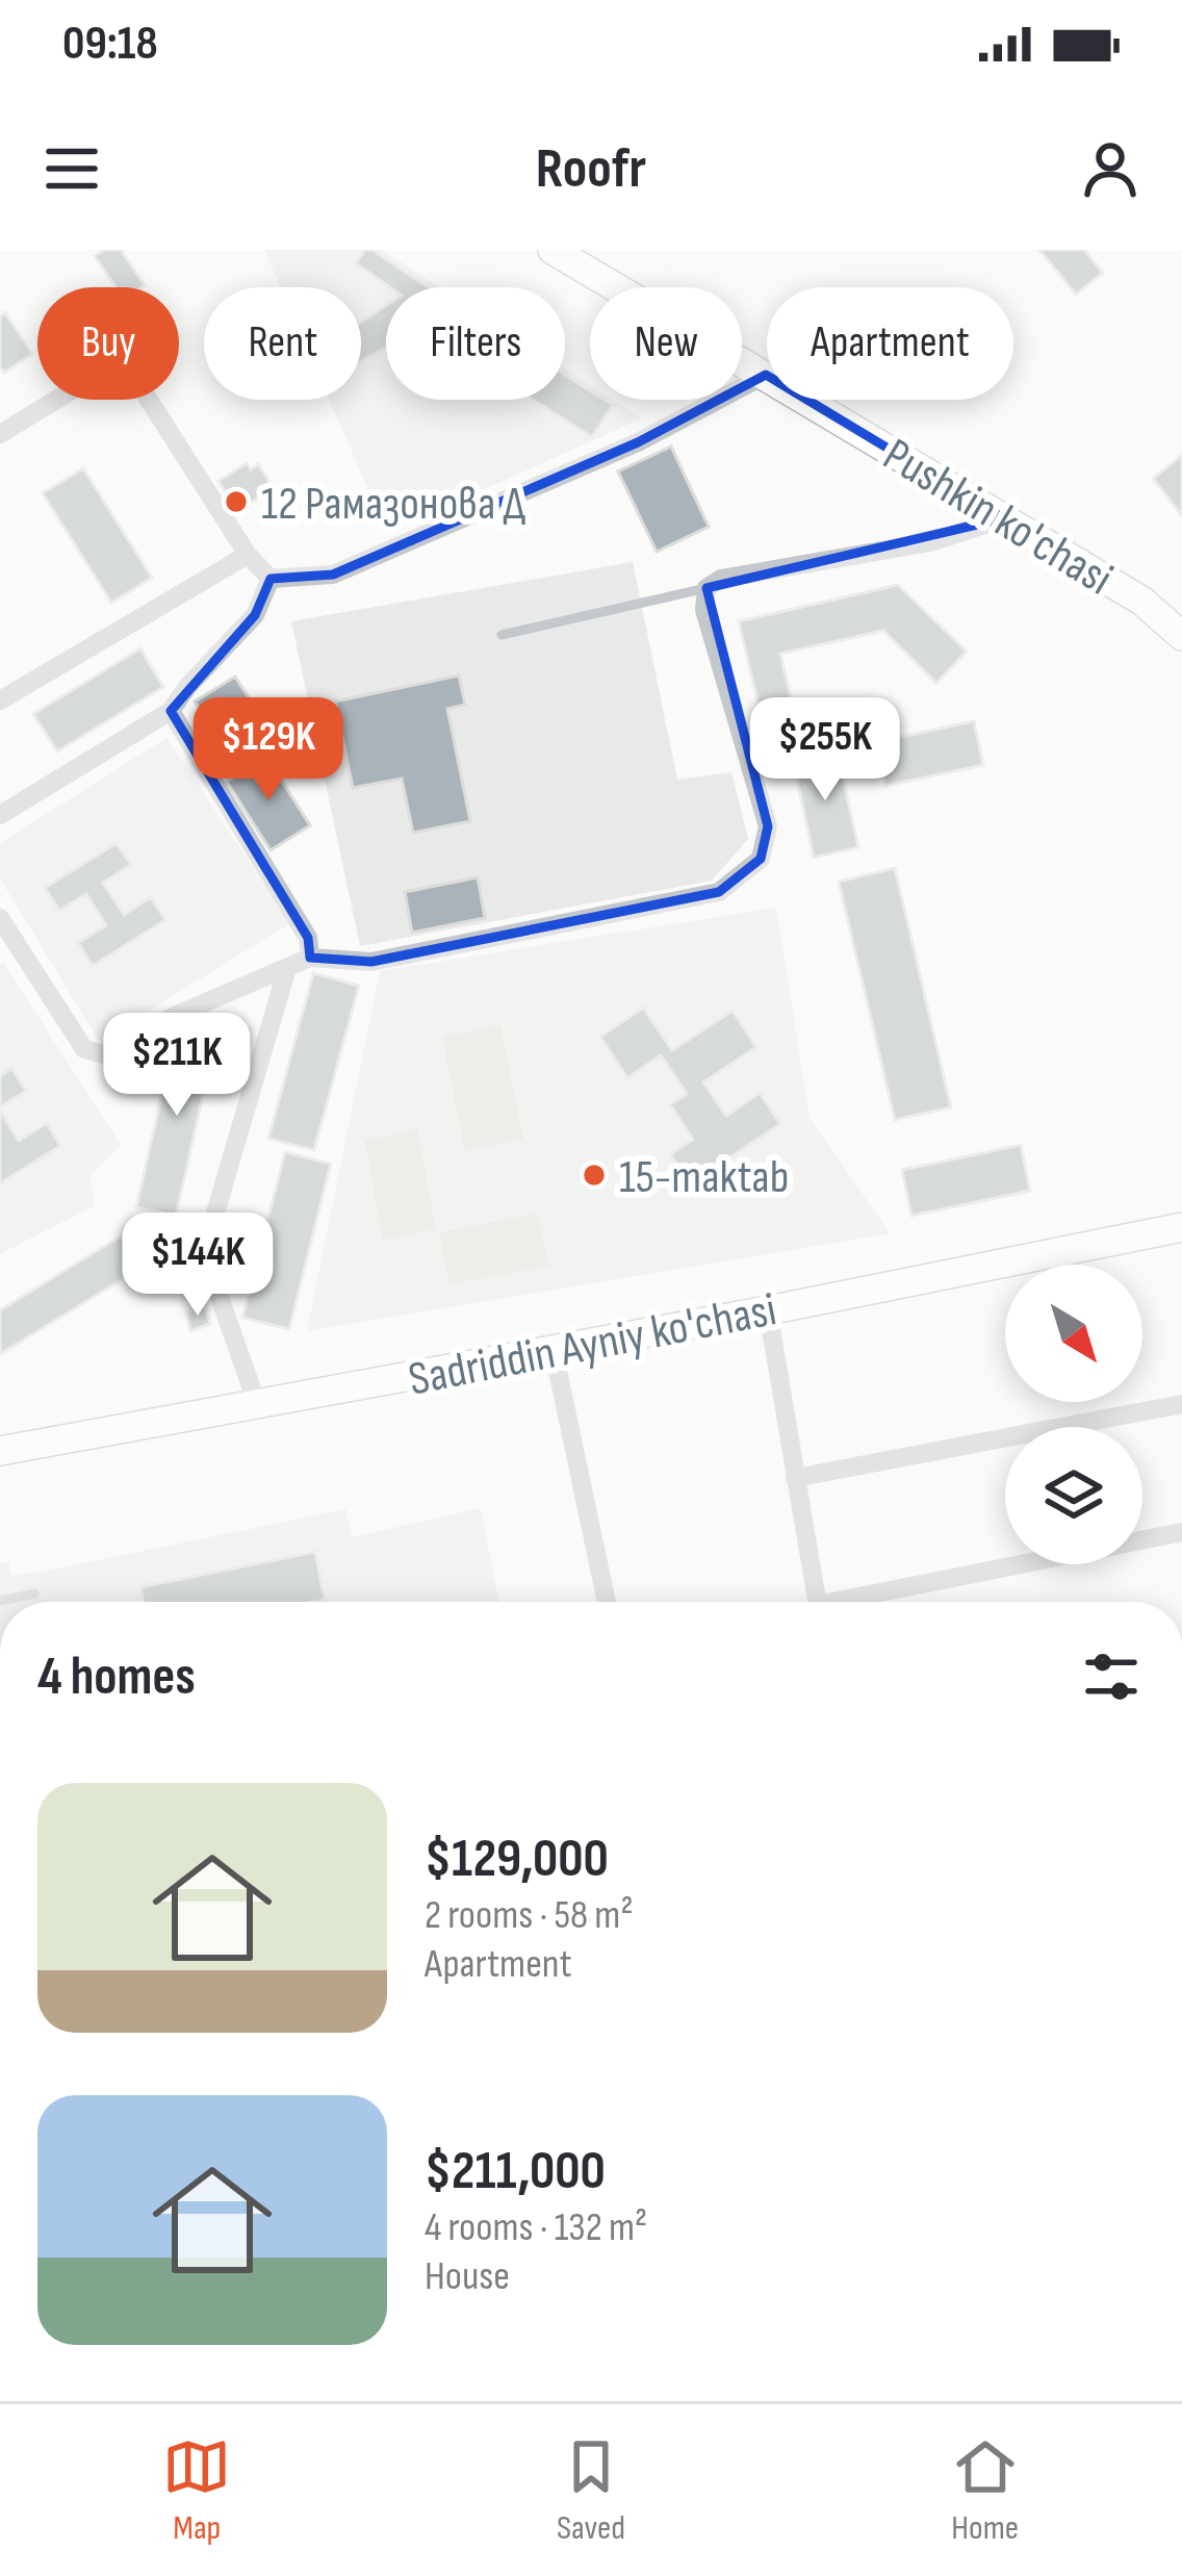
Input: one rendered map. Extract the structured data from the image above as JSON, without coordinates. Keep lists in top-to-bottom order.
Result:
{
  "streets": {
    "street": ["Pushkin ko'chasi", "Sadriddin Ayniy ko'chasi"]
  },
  "places": ["12 Рамазонова Д", "15-maktab"],
  "north": "bottom right",
  "page": {
    "status": "09:18",
    "header": "Roofr",
    "chip": [
      "Buy",
      "Rent",
      "Filters",
      "New",
      "Apartment"
    ],
    "price": [
      "$129K",
      "$255K",
      "$211K",
      "$144K"
    ],
    "heading": "4 homes",
    "list": [
      {
        "name": "$129,000",
        "note": "2 rooms · 58 m² · Apartment"
      },
      {
        "name": "$211,000",
        "note": "4 rooms · 132 m² · House"
      }
    ],
    "tabs": ["Map", "Saved", "Home"]
  }
}
